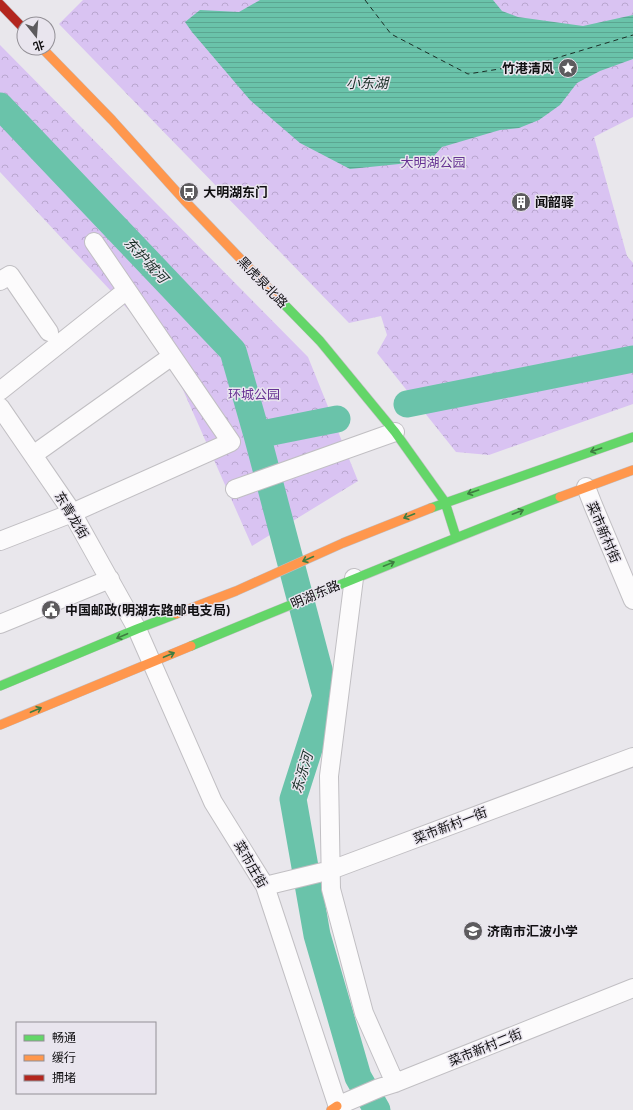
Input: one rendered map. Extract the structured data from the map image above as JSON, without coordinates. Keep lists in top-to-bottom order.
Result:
{
  "streets": {
    "main road": ["黑虎泉北路", "明湖东路"],
    "street": [
      "东青龙街",
      "菜市新村街",
      "菜市新村一街",
      "菜市庄街",
      "菜市新村二街"
    ]
  },
  "crossings": [
    ["黑虎泉北路", "明湖东路"],
    ["东青龙街", "菜市庄街"],
    ["菜市新村街", "明湖东路"],
    ["明湖东路", "菜市庄街"],
    ["菜市新村一街", "菜市庄街"],
    ["菜市庄街", "菜市新村二街"]
  ],
  "water": ["小东湖", "东护城河", "东泺河"],
  "parks": ["大明湖公园", "环城公园"],
  "places": {
    "place": ["竹港清风"],
    "bus stop": ["大明湖东门"],
    "building": ["闻韶驿"],
    "public building": ["中国邮政(明湖东路邮电支局)"],
    "school or university": ["济南市汇波小学"]
  },
  "legend": ["畅通", "缓行", "拥堵"],
  "north": "bottom"
}
